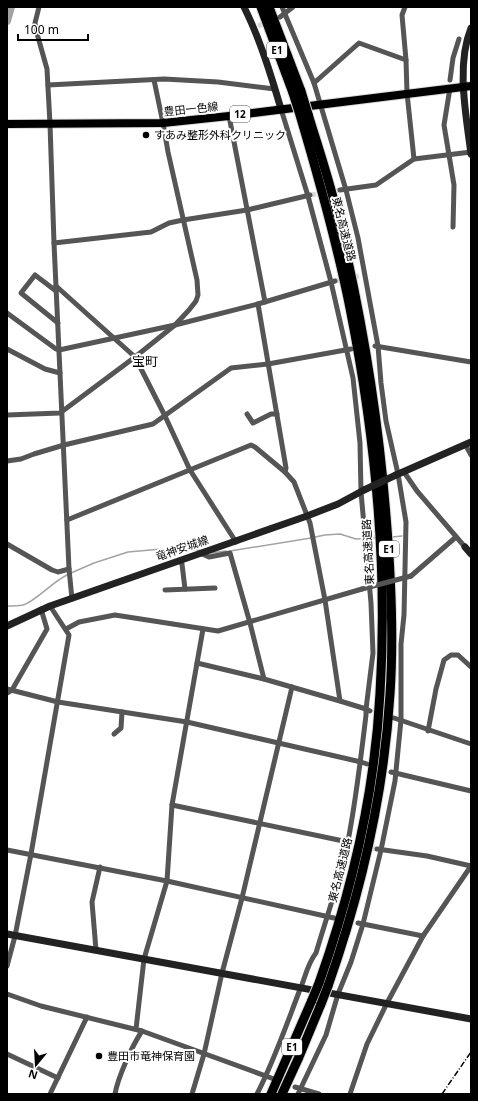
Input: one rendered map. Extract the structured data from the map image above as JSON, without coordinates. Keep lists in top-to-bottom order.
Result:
{
  "streets": {
    "highway": ["E1", "東名高速道路"],
    "main road": ["豊田一色線", "12"],
    "street": ["竜神安城線"]
  },
  "districts": ["宝町"],
  "places": ["すあみ整形外科クリニック", "豊田市竜神保育園"],
  "scale_bar": "100 m",
  "north": "bottom"
}
